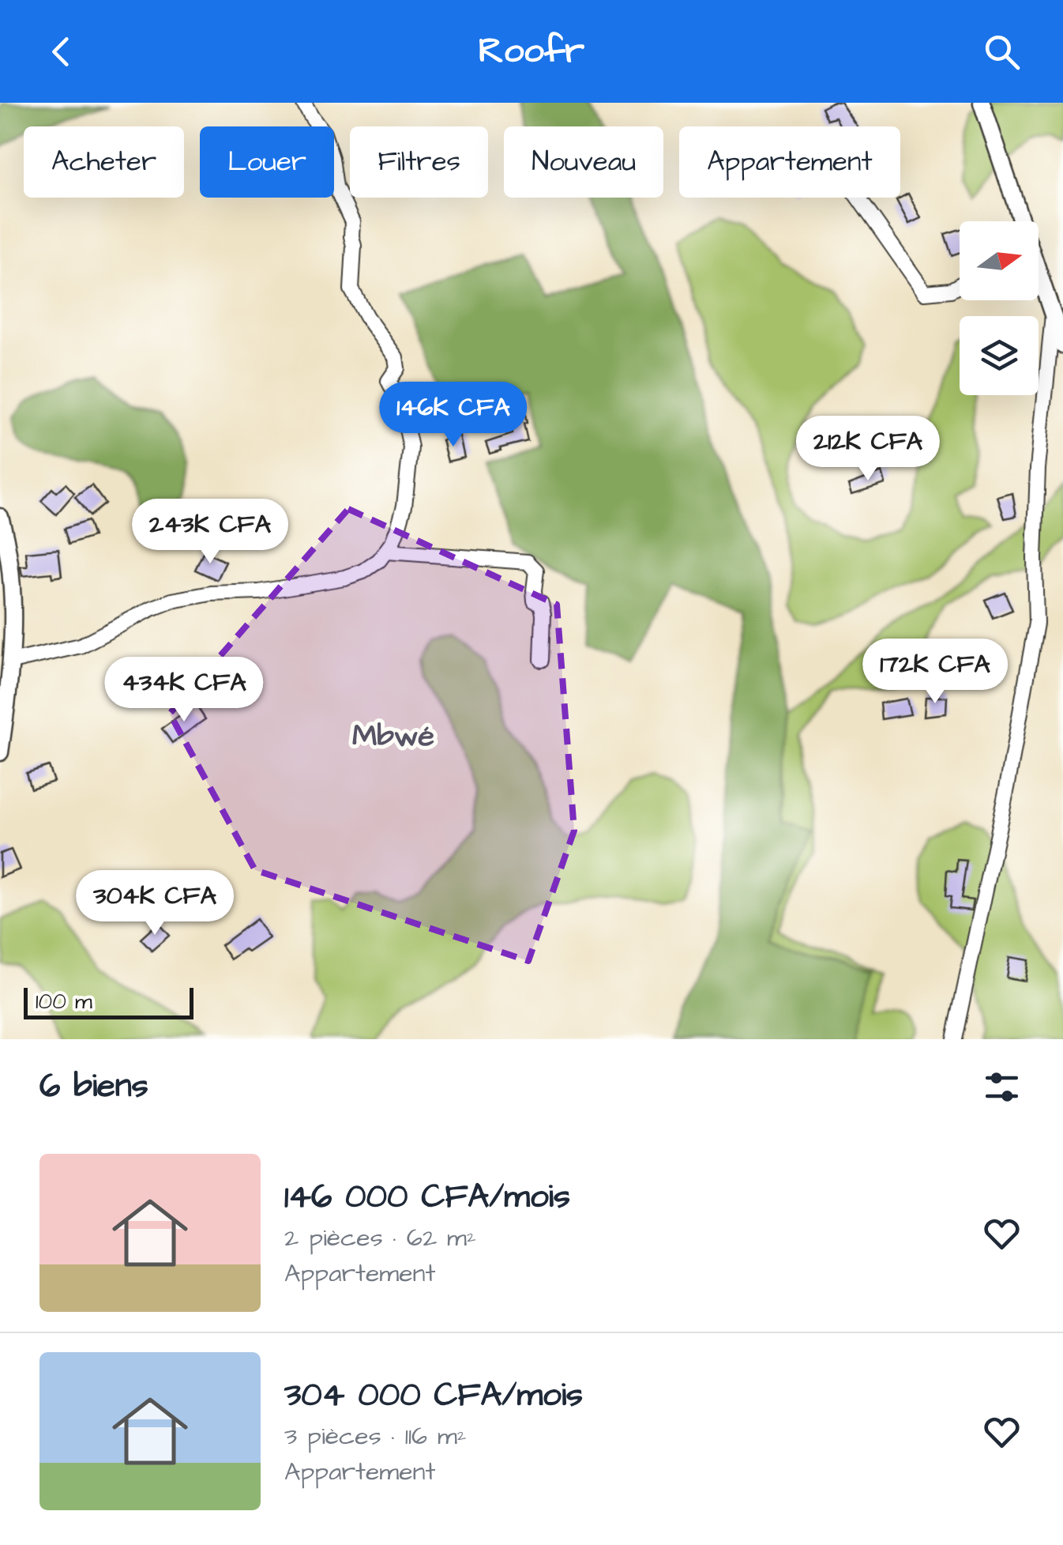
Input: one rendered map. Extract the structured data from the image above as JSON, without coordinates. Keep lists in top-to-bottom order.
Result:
{
  "districts": ["Mbwé"],
  "scale_bar": "100 m",
  "north": "right",
  "page": {
    "header": "Roofr",
    "chip": [
      "Acheter",
      "Louer",
      "Filtres",
      "Nouveau",
      "Appartement"
    ],
    "price": [
      "146K CFA",
      "212K CFA",
      "243K CFA",
      "172K CFA",
      "434K CFA",
      "304K CFA"
    ],
    "scale": "100 m",
    "heading": "6 biens",
    "list": [
      {
        "name": "146 000 CFA/mois",
        "note": "2 pièces · 62 m² · Appartement"
      },
      {
        "name": "304 000 CFA/mois",
        "note": "3 pièces · 116 m² · Appartement"
      }
    ]
  }
}
